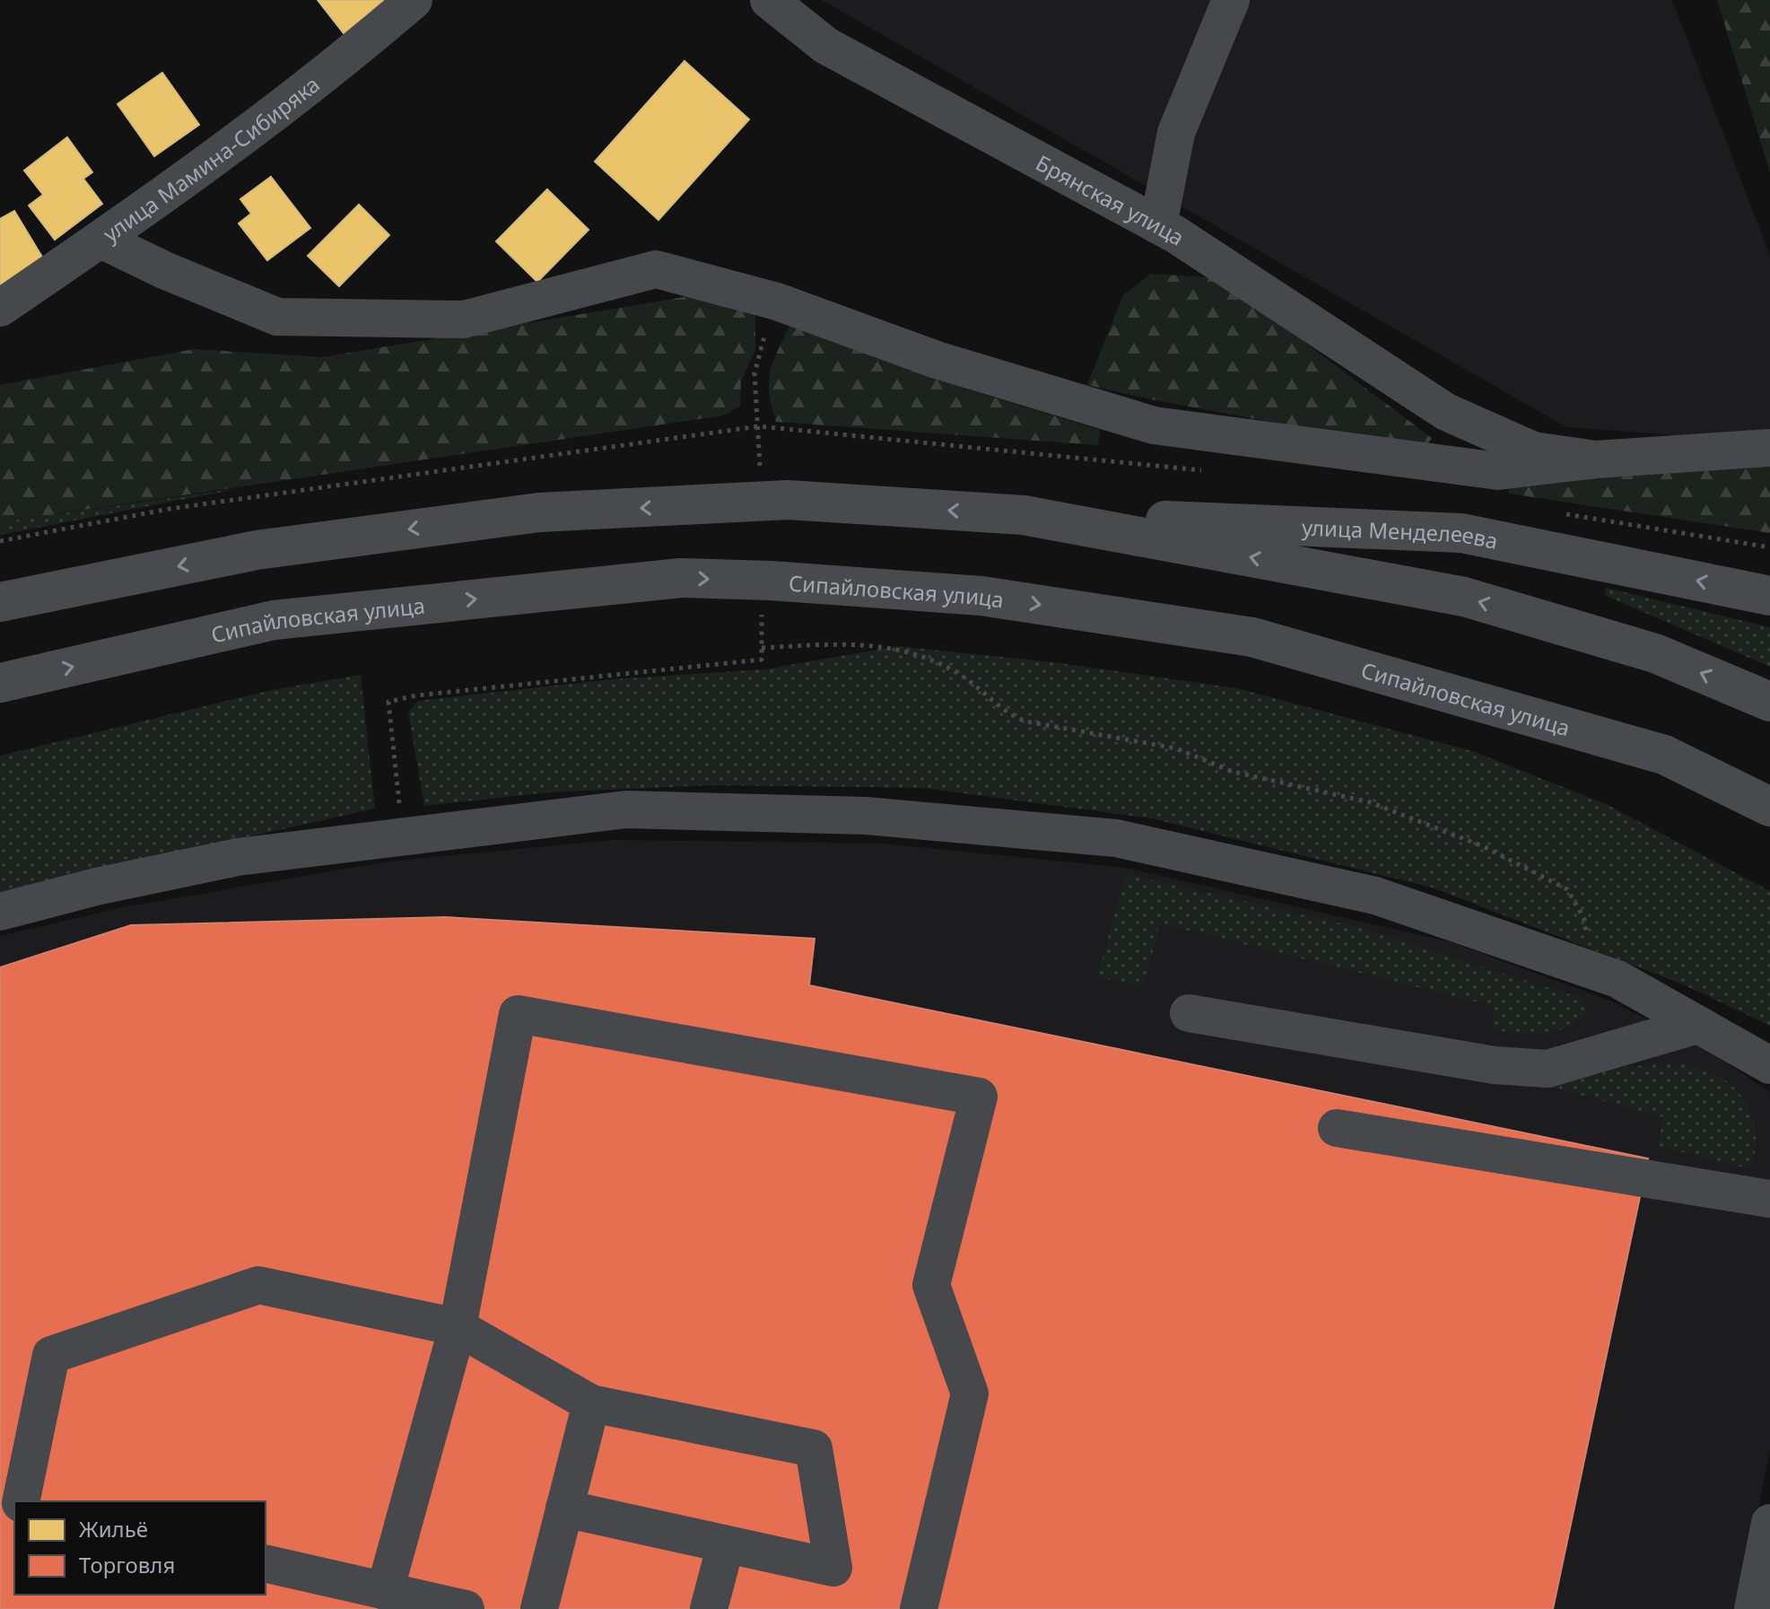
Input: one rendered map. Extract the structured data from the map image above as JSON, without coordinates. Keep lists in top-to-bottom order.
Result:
{
  "streets": {
    "main road": ["улица Менделеева", "Сипайловская улица"],
    "street": ["улица Мамина-Сибиряка", "Брянская улица"]
  },
  "legend": ["Жильё", "Торговля"]
}
